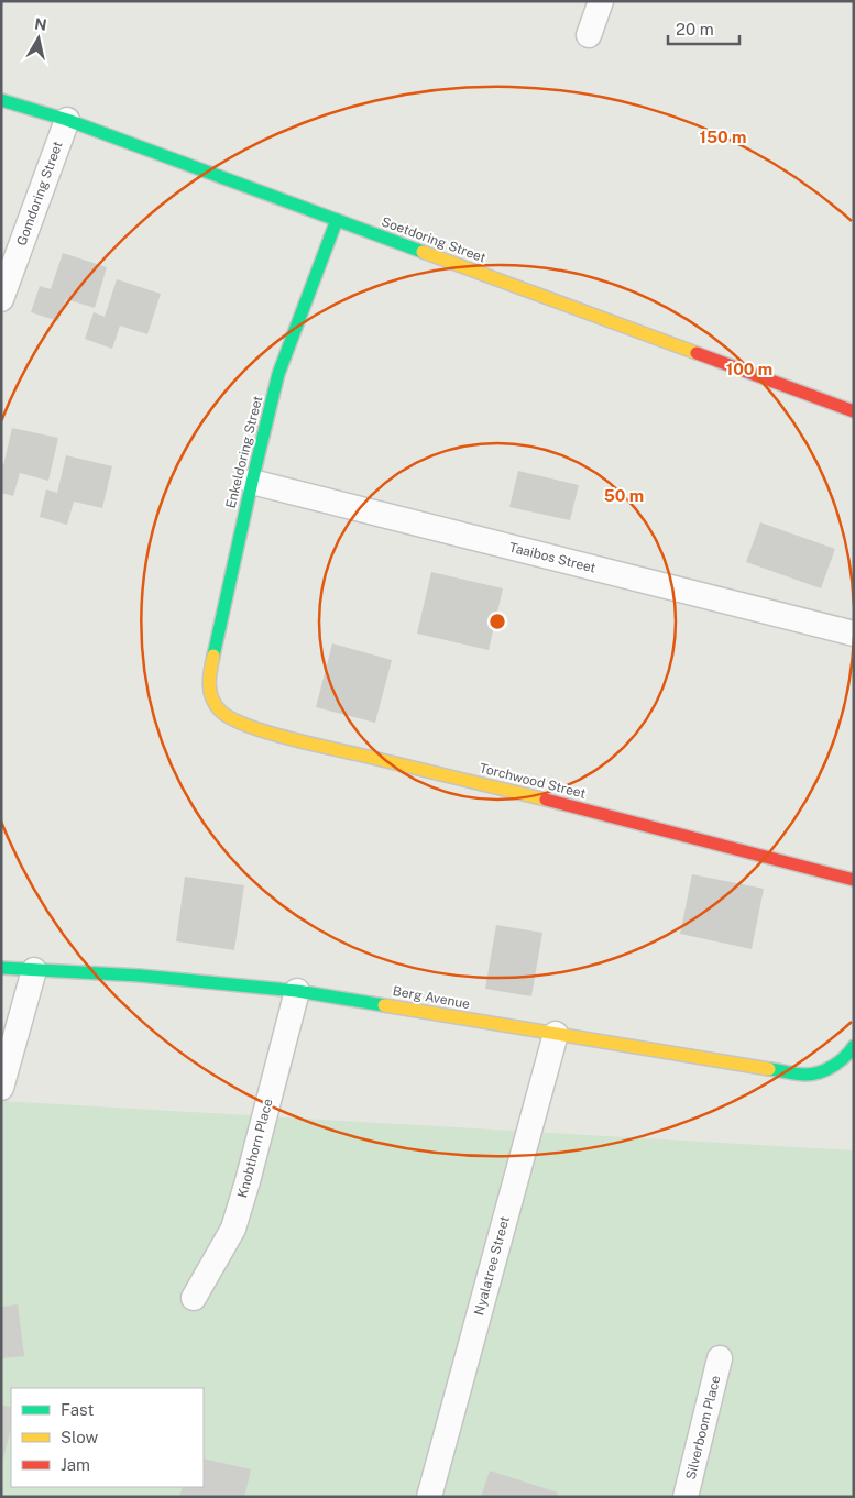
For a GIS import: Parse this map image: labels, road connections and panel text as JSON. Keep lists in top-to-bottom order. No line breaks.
{"streets":{"street":["Gomdoring Street","Soetdoring Street","Enkeldoring Street","Taaibos Street","Torchwood Street","Berg Avenue","Knobthorn Place","Nyalatree Street","Silverboom Place"]},"crossings":[["Gomdoring Street","Soetdoring Street"],["Soetdoring Street","Enkeldoring Street"],["Enkeldoring Street","Taaibos Street"],["Enkeldoring Street","Torchwood Street"],["Berg Avenue","Knobthorn Place"],["Berg Avenue","Nyalatree Street"]],"legend":["Fast","Slow","Jam"],"scale_bar":"20 m","north":"top","rings":["150 m","100 m","50 m"]}
